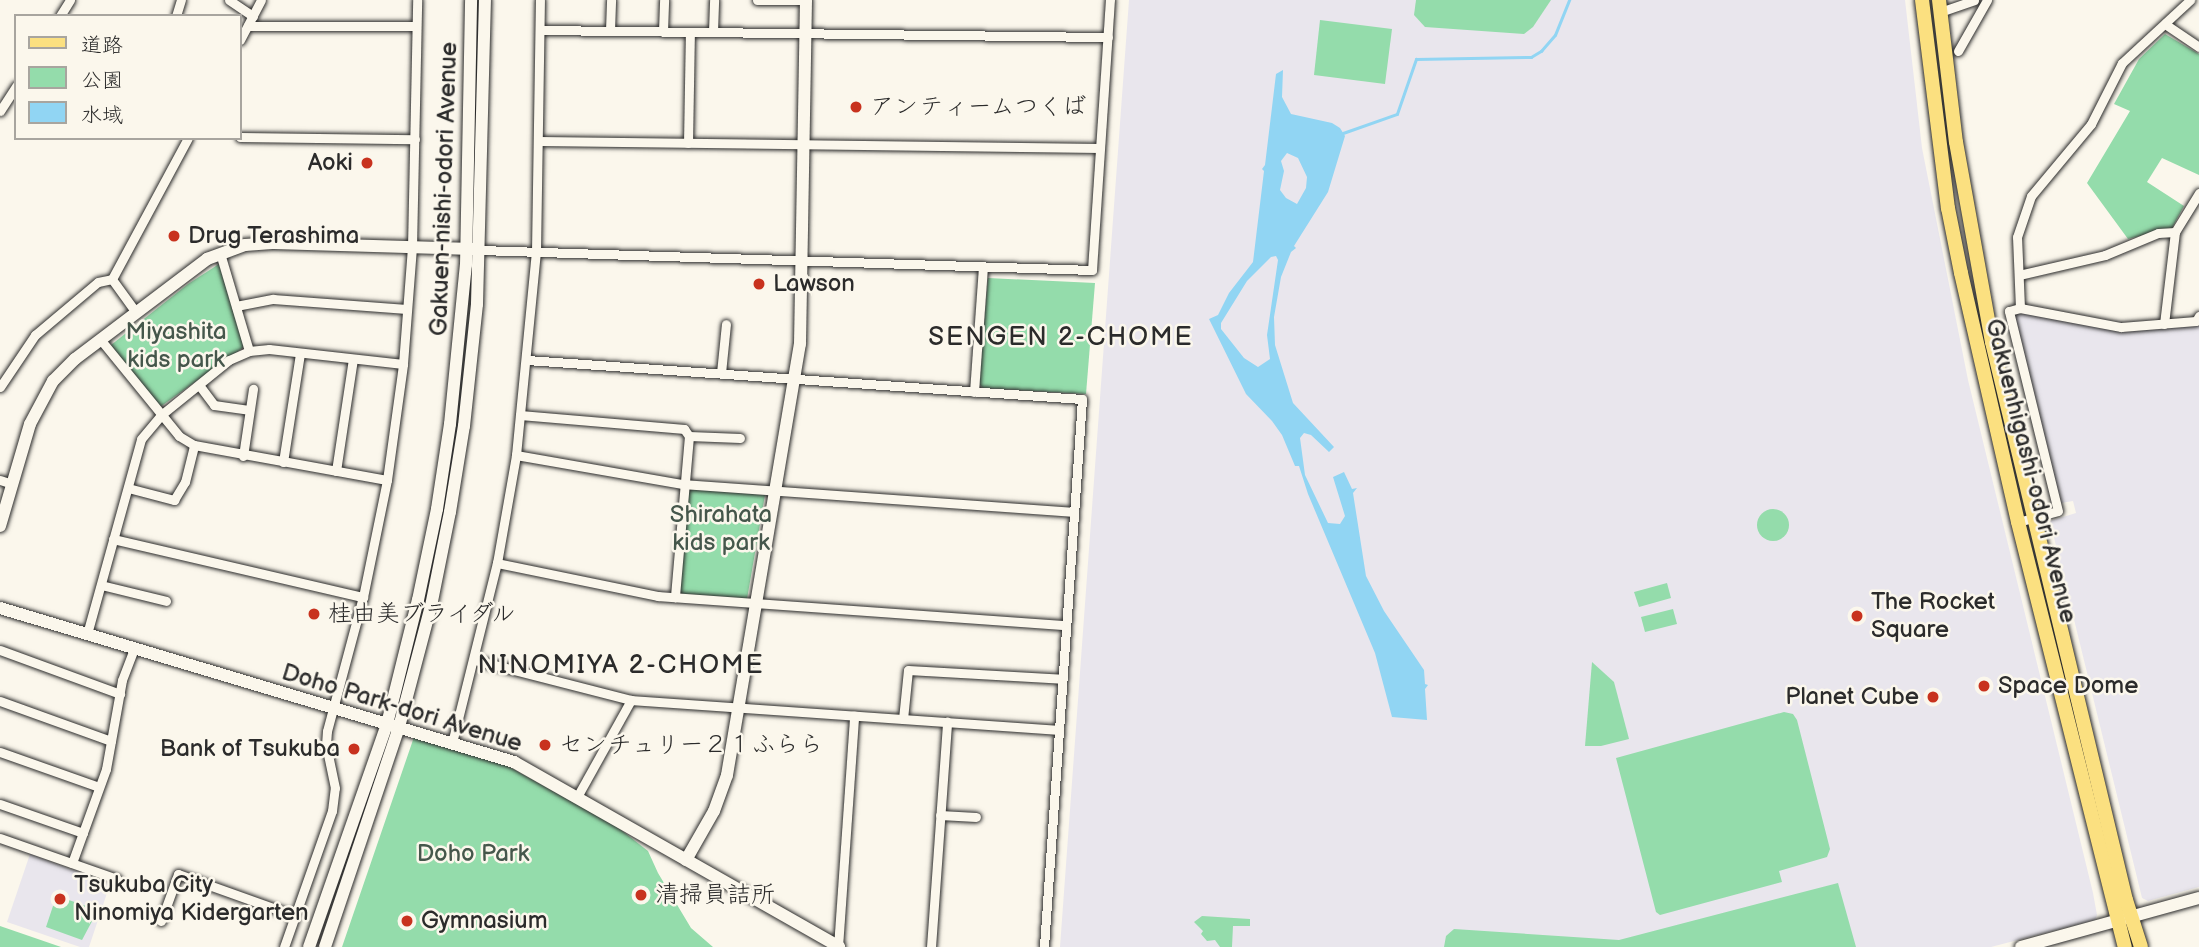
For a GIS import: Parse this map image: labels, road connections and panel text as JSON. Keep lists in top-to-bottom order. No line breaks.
{"streets":{"main road":["Gakuenhigashi-odori Avenue"],"street":["Gakuen-nishi-odori Avenue","Doho Park-dori Avenue"]},"crossings":[["Gakuen-nishi-odori Avenue","Doho Park-dori Avenue"]],"districts":["SENGEN 2-CHOME","NINOMIYA 2-CHOME"],"parks":["Miyashita kids park","Shirahata kids park","Doho Park"],"places":["アンティームつくば","Aoki","Drug Terashima","Lawson","桂由美ブライダル","The Rocket Square","Space Dome","Planet Cube","センチュリー２１ふらら","Bank of Tsukuba","清掃員詰所","Tsukuba City Ninomiya Kidergarten","Gymnasium"],"legend":["道路","公園","水域"]}
